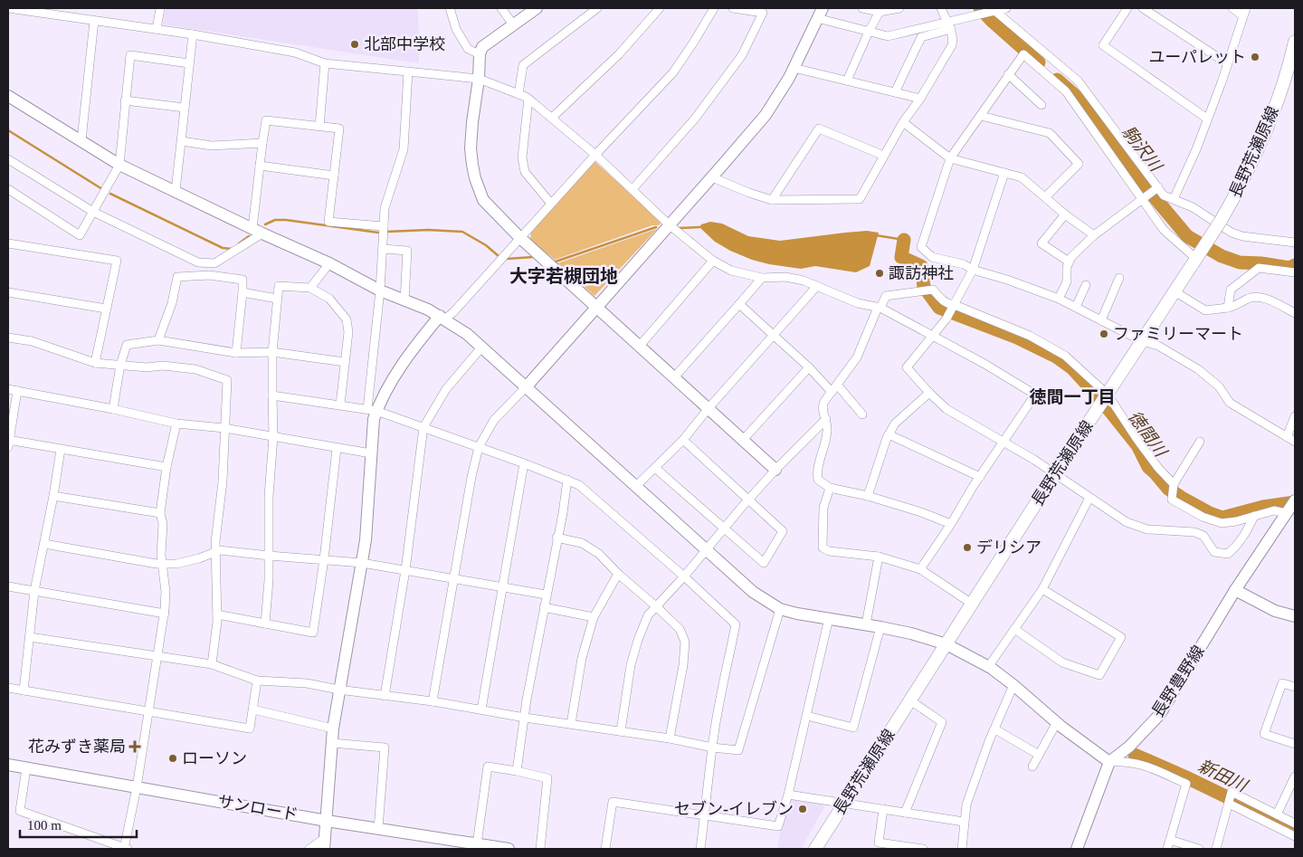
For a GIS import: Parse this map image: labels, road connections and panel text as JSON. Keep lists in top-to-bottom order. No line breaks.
{"streets":{"main road":["長野荒瀬原線"],"street":["長野豊野線","サンロード"]},"districts":["大字若槻団地","徳間一丁目"],"water":["駒沢川","徳間川","新田川"],"places":{"other":["北部中学校","ユーパレット","諏訪神社","ファミリーマート","デリシア","ローソン","セブン-イレブン"],"health":["花みずき薬局"]},"scale_bar":"100 m"}
